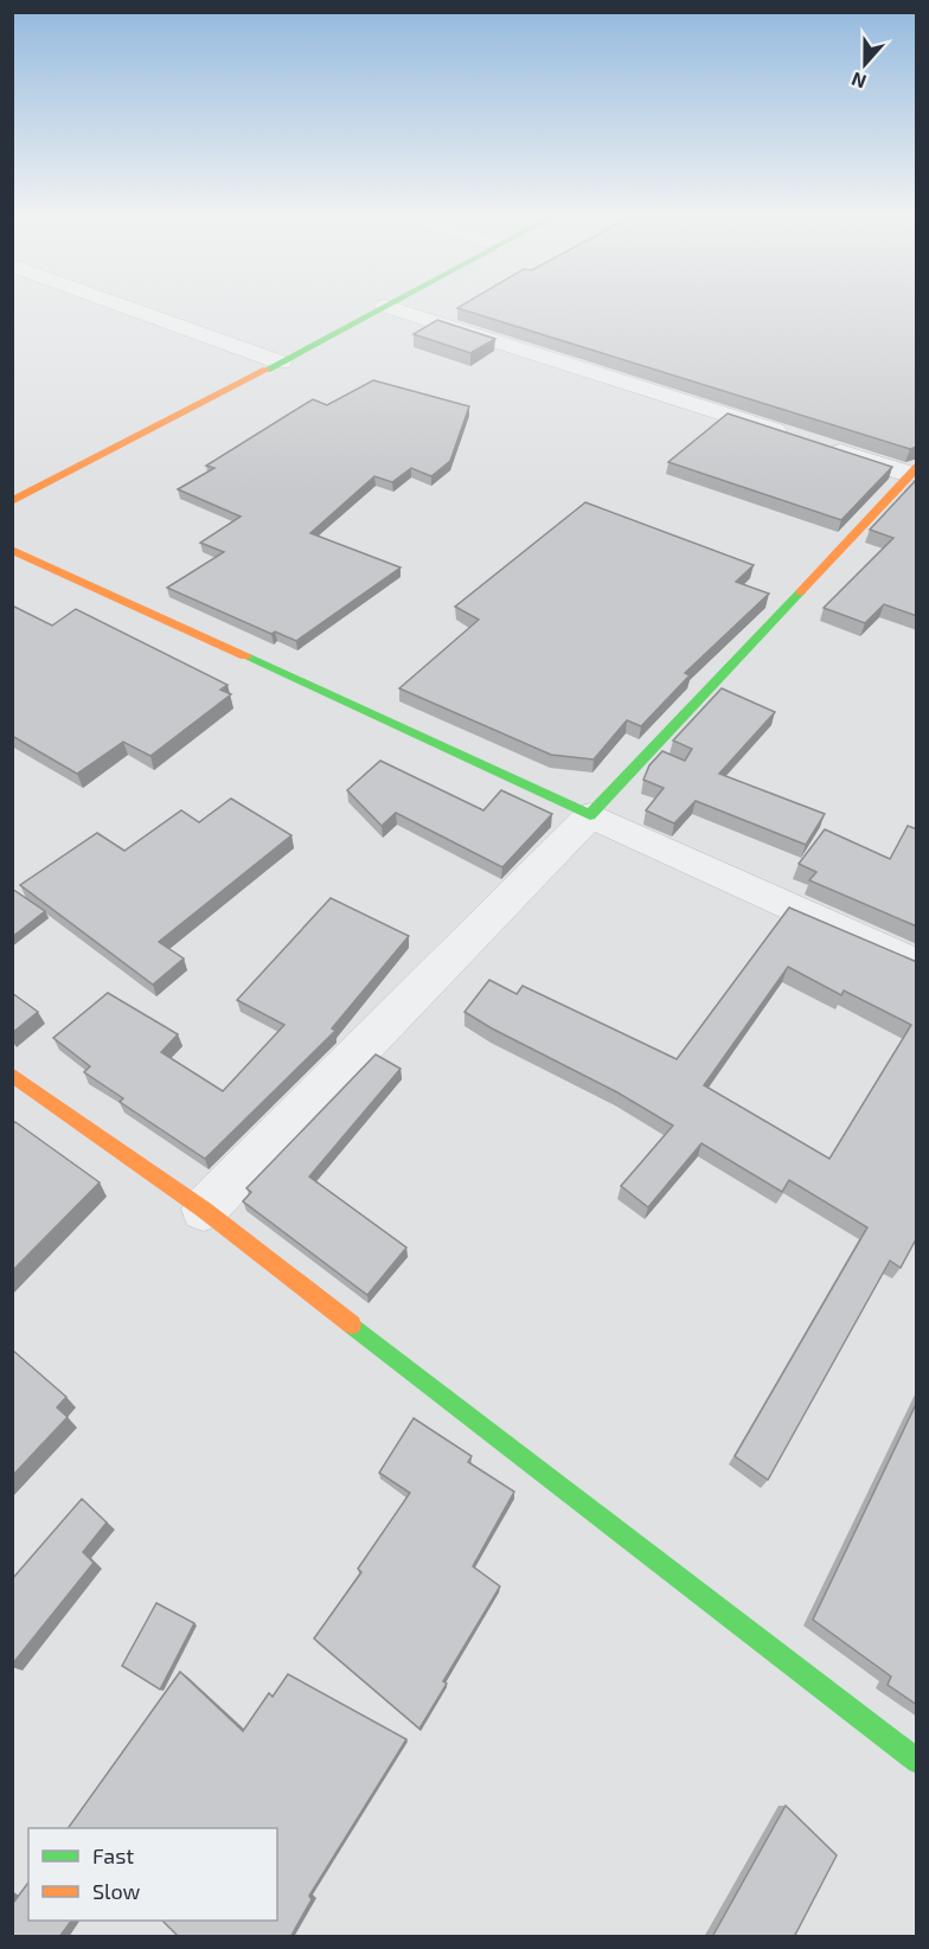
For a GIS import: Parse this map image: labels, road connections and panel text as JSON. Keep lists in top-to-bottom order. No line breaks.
{"legend":["Fast","Slow"],"north":"bottom"}
